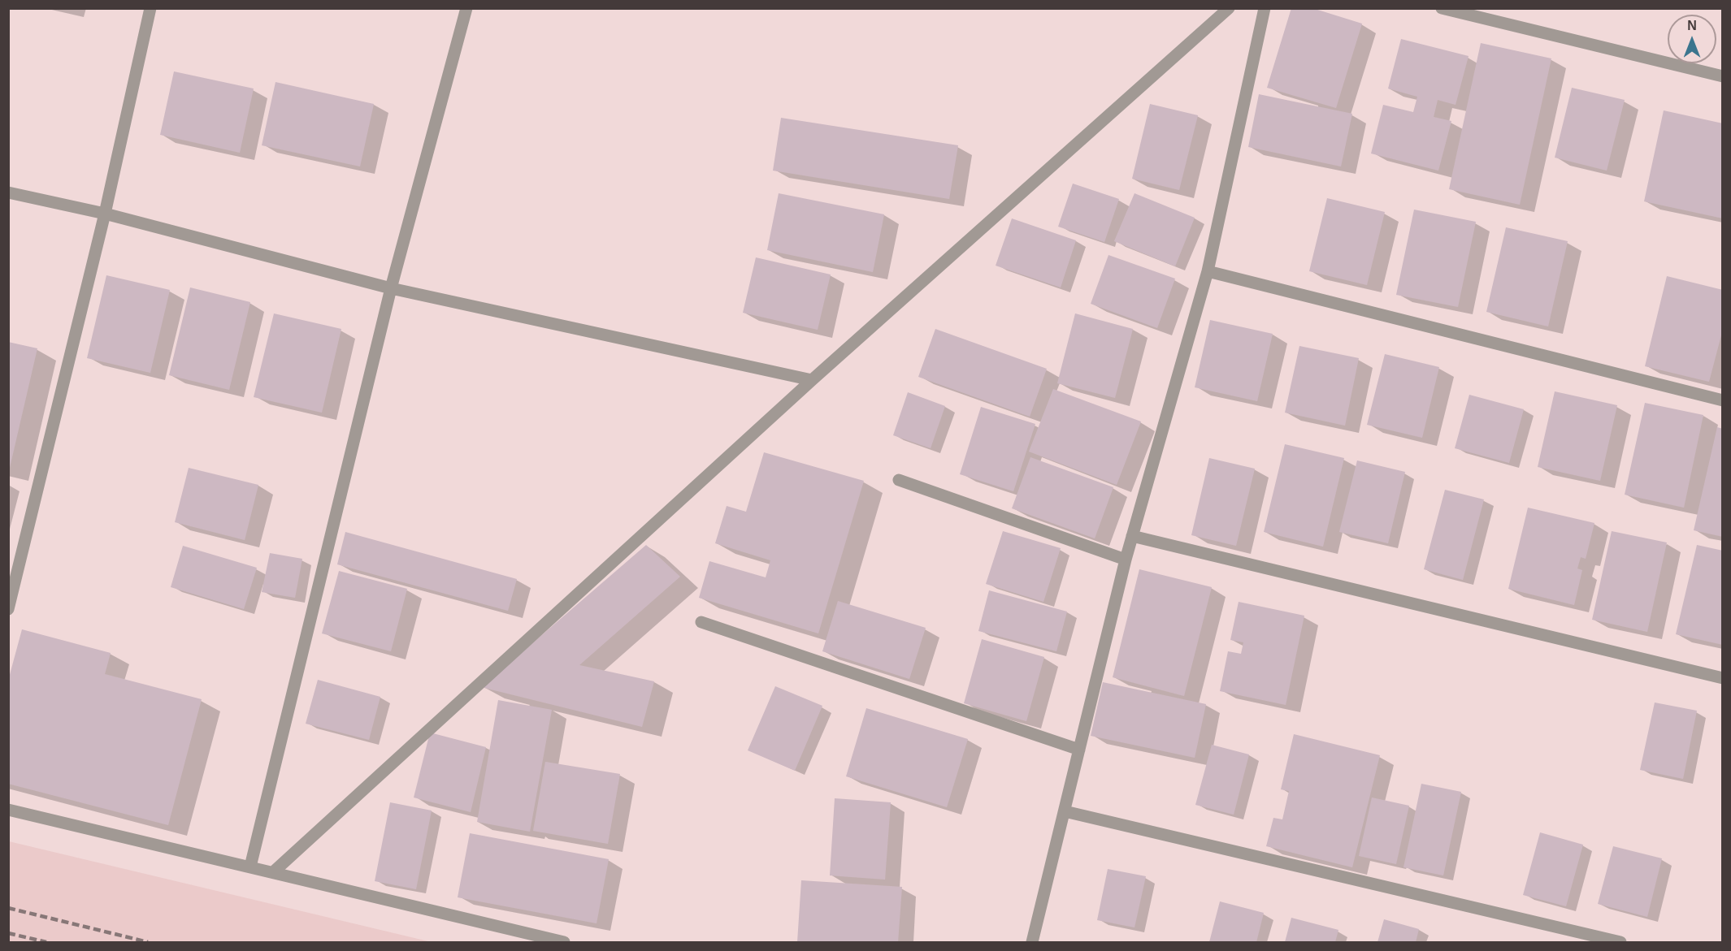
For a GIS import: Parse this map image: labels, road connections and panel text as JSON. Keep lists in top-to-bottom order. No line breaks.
{"north":"top"}
